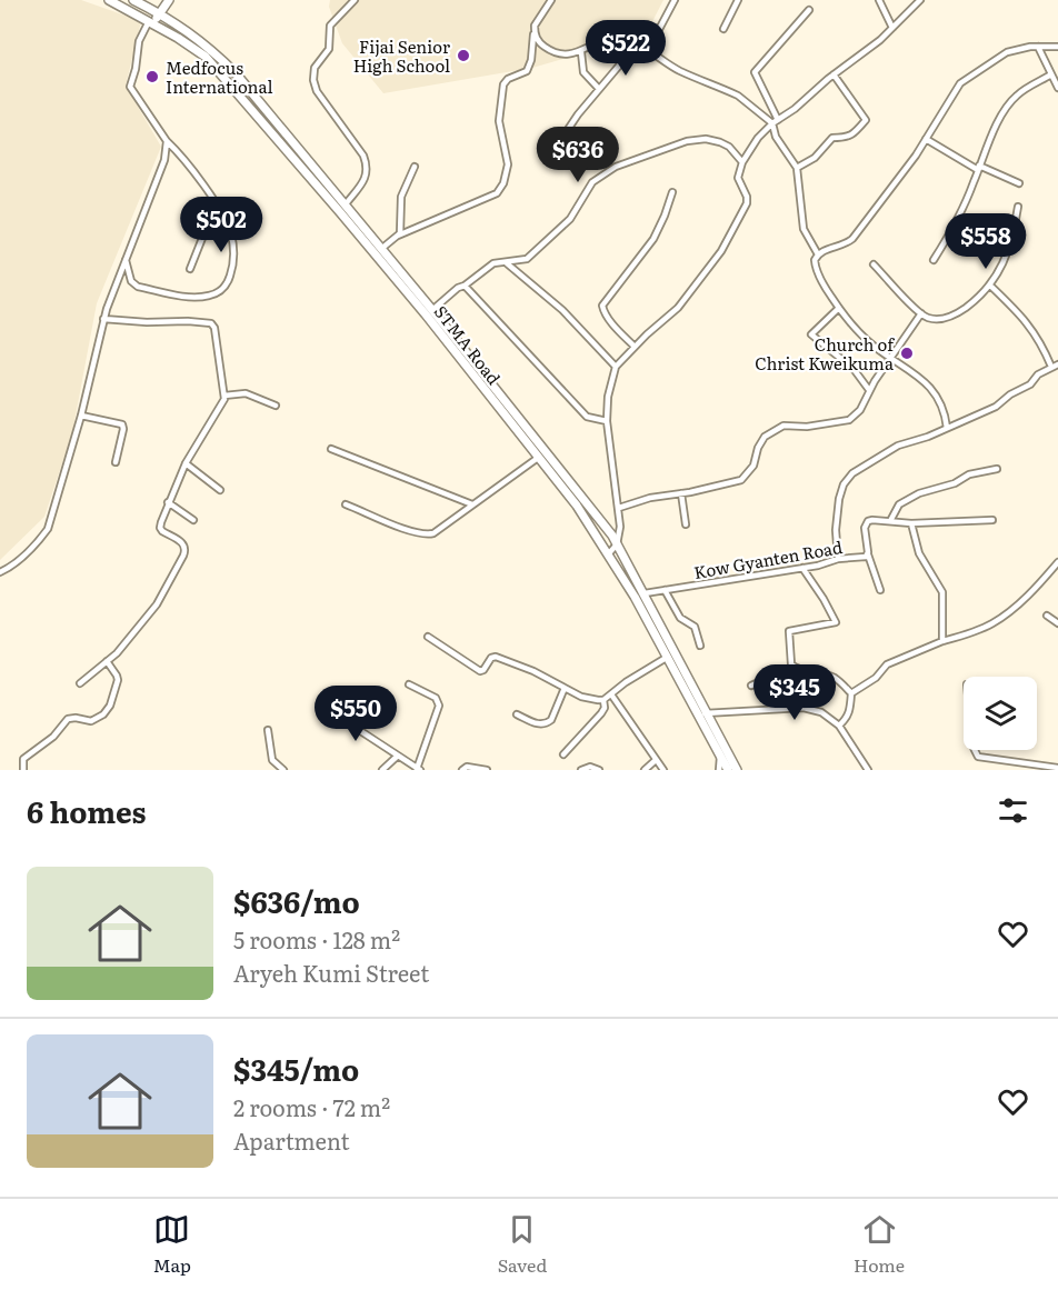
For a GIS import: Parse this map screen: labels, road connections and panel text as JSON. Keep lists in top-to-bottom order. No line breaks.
{"streets":{"main road":["STMA Road"],"street":["Kow Gyanten Road"]},"crossings":[["STMA Road","Kow Gyanten Road"]],"places":["Fijai Senior High School","Medfocus International","Church of Christ Kweikuma"],"page":{"price":["$522","$636","$502","$558","$345","$550"],"heading":"6 homes","list":[{"name":"$636/mo","note":"5 rooms · 128 m² · Aryeh Kumi Street"},{"name":"$345/mo","note":"2 rooms · 72 m² · Apartment"}],"tabs":["Map","Saved","Home"]}}
